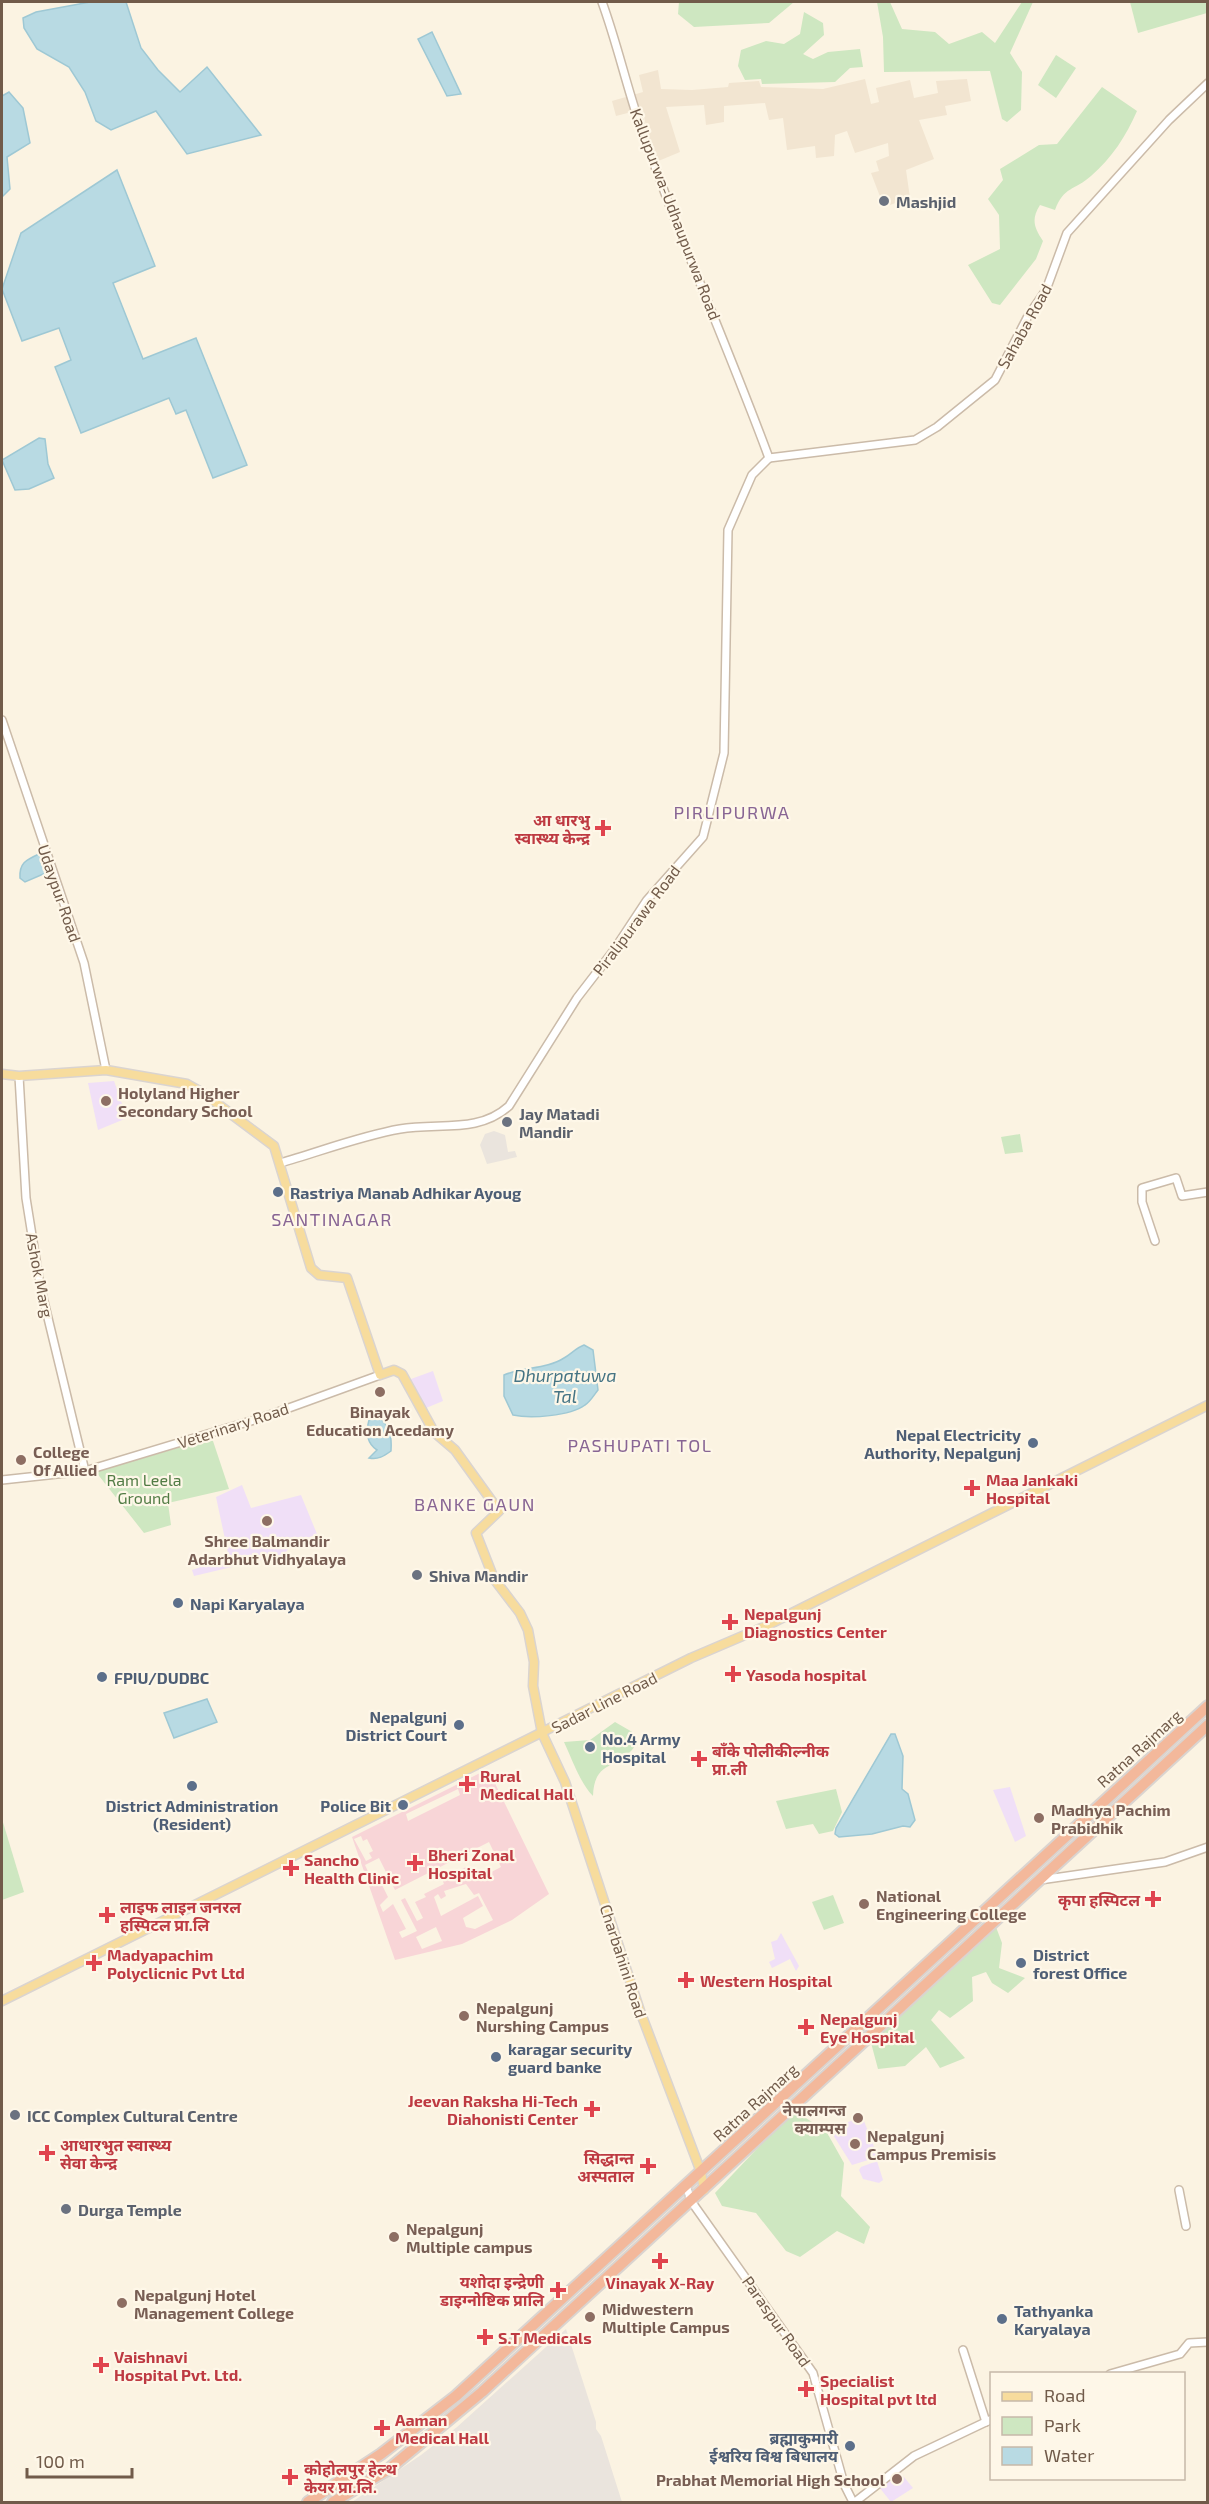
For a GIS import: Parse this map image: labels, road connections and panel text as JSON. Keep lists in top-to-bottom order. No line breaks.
{"streets":{"highway":["Ratna Rajmarg"],"main road":["Sadar Line Road","Charbahini Road"],"street":["Kallupurwa-Udhaupurwa Road","Sahaba Road","Udaypur Road","Piralipurawa Road","Ashok Marg","Veterinary Road","Paraspur Road"]},"crossings":[["Kallupurwa-Udhaupurwa Road","Sahaba Road"],["Kallupurwa-Udhaupurwa Road","Piralipurawa Road"],["Sahaba Road","Piralipurawa Road"],["Ashok Marg","Veterinary Road"],["Veterinary Road","Charbahini Road"],["Sadar Line Road","Charbahini Road"],["Ratna Rajmarg","Charbahini Road"],["Ratna Rajmarg","Paraspur Road"]],"districts":["PIRLIPURWA","SANTINAGAR","PASHUPATI TOL","BANKE GAUN"],"water":["Dhurpatuwa Tal"],"parks":["Ram Leela Ground"],"places":{"other":["Mashjid","Holyland Higher Secondary School","Jay Matadi Mandir","Rastriya Manab Adhikar Ayoug","Binayak Education Acedamy","Nepal Electricity Authority, Nepalgunj","College Of Allied","Shree Balmandir Adarbhut Vidhyalaya","Shiva Mandir","Napi Karyalaya","FPIU/DUDBC","Nepalgunj District Court","No.4 Army Hospital","District Administration (Resident)","Police Bit","Madhya Pachim Prabidhik","National Engineering College","District forest Office","Nepalgunj Nurshing Campus","karagar security guard banke","ICC Complex Cultural Centre","नेपालगन्ज क्याम्पस","Nepalgunj Campus Premisis","Durga Temple","Nepalgunj Multiple campus","Nepalgunj Hotel Management College","Midwestern Multiple Campus","Tathyanka Karyalaya","ब्रह्माकुमारी ईश्वरिय विश्व बिधालय","Prabhat Memorial High School"],"health":["आ धारभु स्वास्थ्य केन्द्र","Maa Jankaki Hospital","Nepalgunj Diagnostics Center","Yasoda hospital","बाँके पोलीकील्नीक प्रा.ली","Rural Medical Hall","Bheri Zonal Hospital","Sancho Health Clinic","कृपा हस्पिटल","लाइफ लाइन जनरल हस्पिटल प्रा.लि","Madyapachim Polyclicnic Pvt Ltd","Western Hospital","Nepalgunj Eye Hospital","Jeevan Raksha Hi-Tech Diahonisti Center","आधारभुत स्वास्थ्य सेवा केन्द्र","सिद्धान्त अस्पताल","Vinayak X-Ray","यशोदा इन्द्रेणी डाइग्नोष्टिक प्रालि","S.T Medicals","Vaishnavi Hospital Pvt. Ltd.","Specialist Hospital pvt ltd","Aaman Medical Hall","काेहाेलपुर हेल्थ केयर प्रा.लि."]},"legend":["Road","Park","Water"],"scale_bar":"100 m"}
